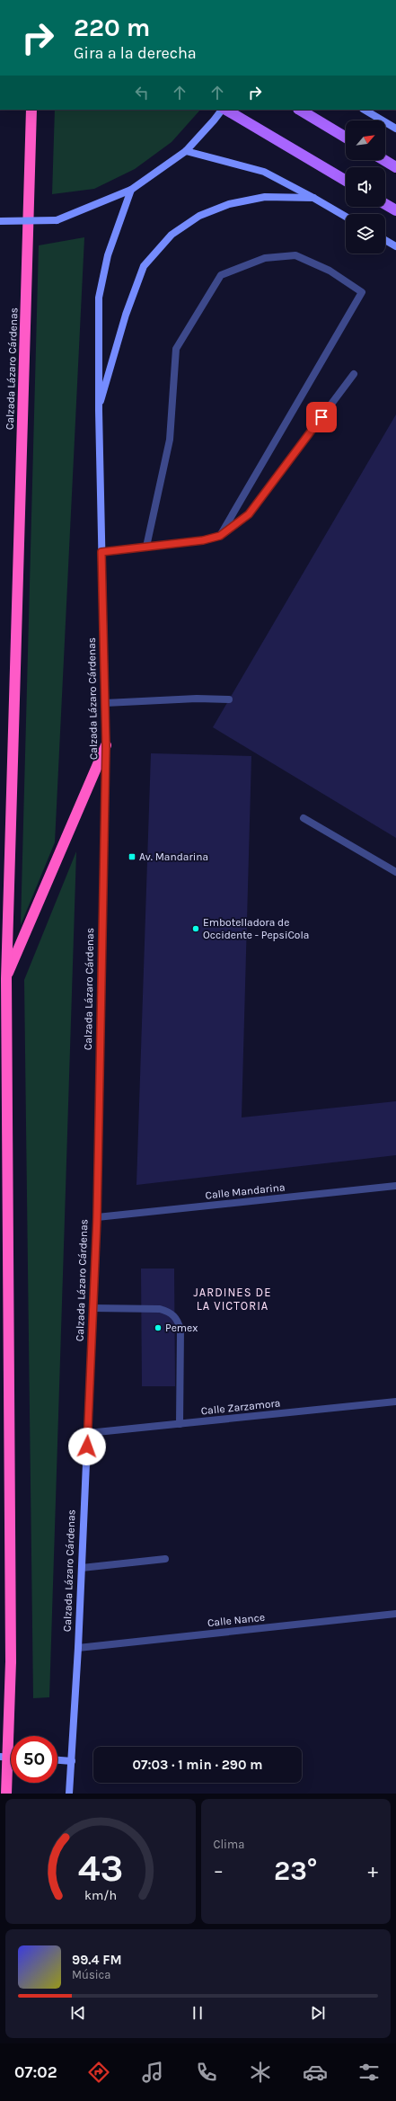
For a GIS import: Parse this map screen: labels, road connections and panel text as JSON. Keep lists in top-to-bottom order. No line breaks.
{"streets":{"highway":["Calzada Lázaro Cárdenas"],"street":["Calle Mandarina","Calle Zarzamora","Calle Nance"]},"crossings":[["Calzada Lázaro Cárdenas","Calle Mandarina"],["Calzada Lázaro Cárdenas","Calle Zarzamora"],["Calzada Lázaro Cárdenas","Calle Nance"]],"districts":["JARDINES DE LA VICTORIA"],"places":{"transit":["Av. Mandarina"],"other":["Embotelladora de Occidente - PepsiCola","Pemex"]},"north":"top right","page":{"turn":["220 m","Gira a la derecha"],"limit":"50","trip":"07:03 · 1 min · 290 m","tile":"Clima","heat":["−","23°","+"],"song":["99.4 FM","Música"],"tabs":"07:02","gauge":["43","km/h"]}}
